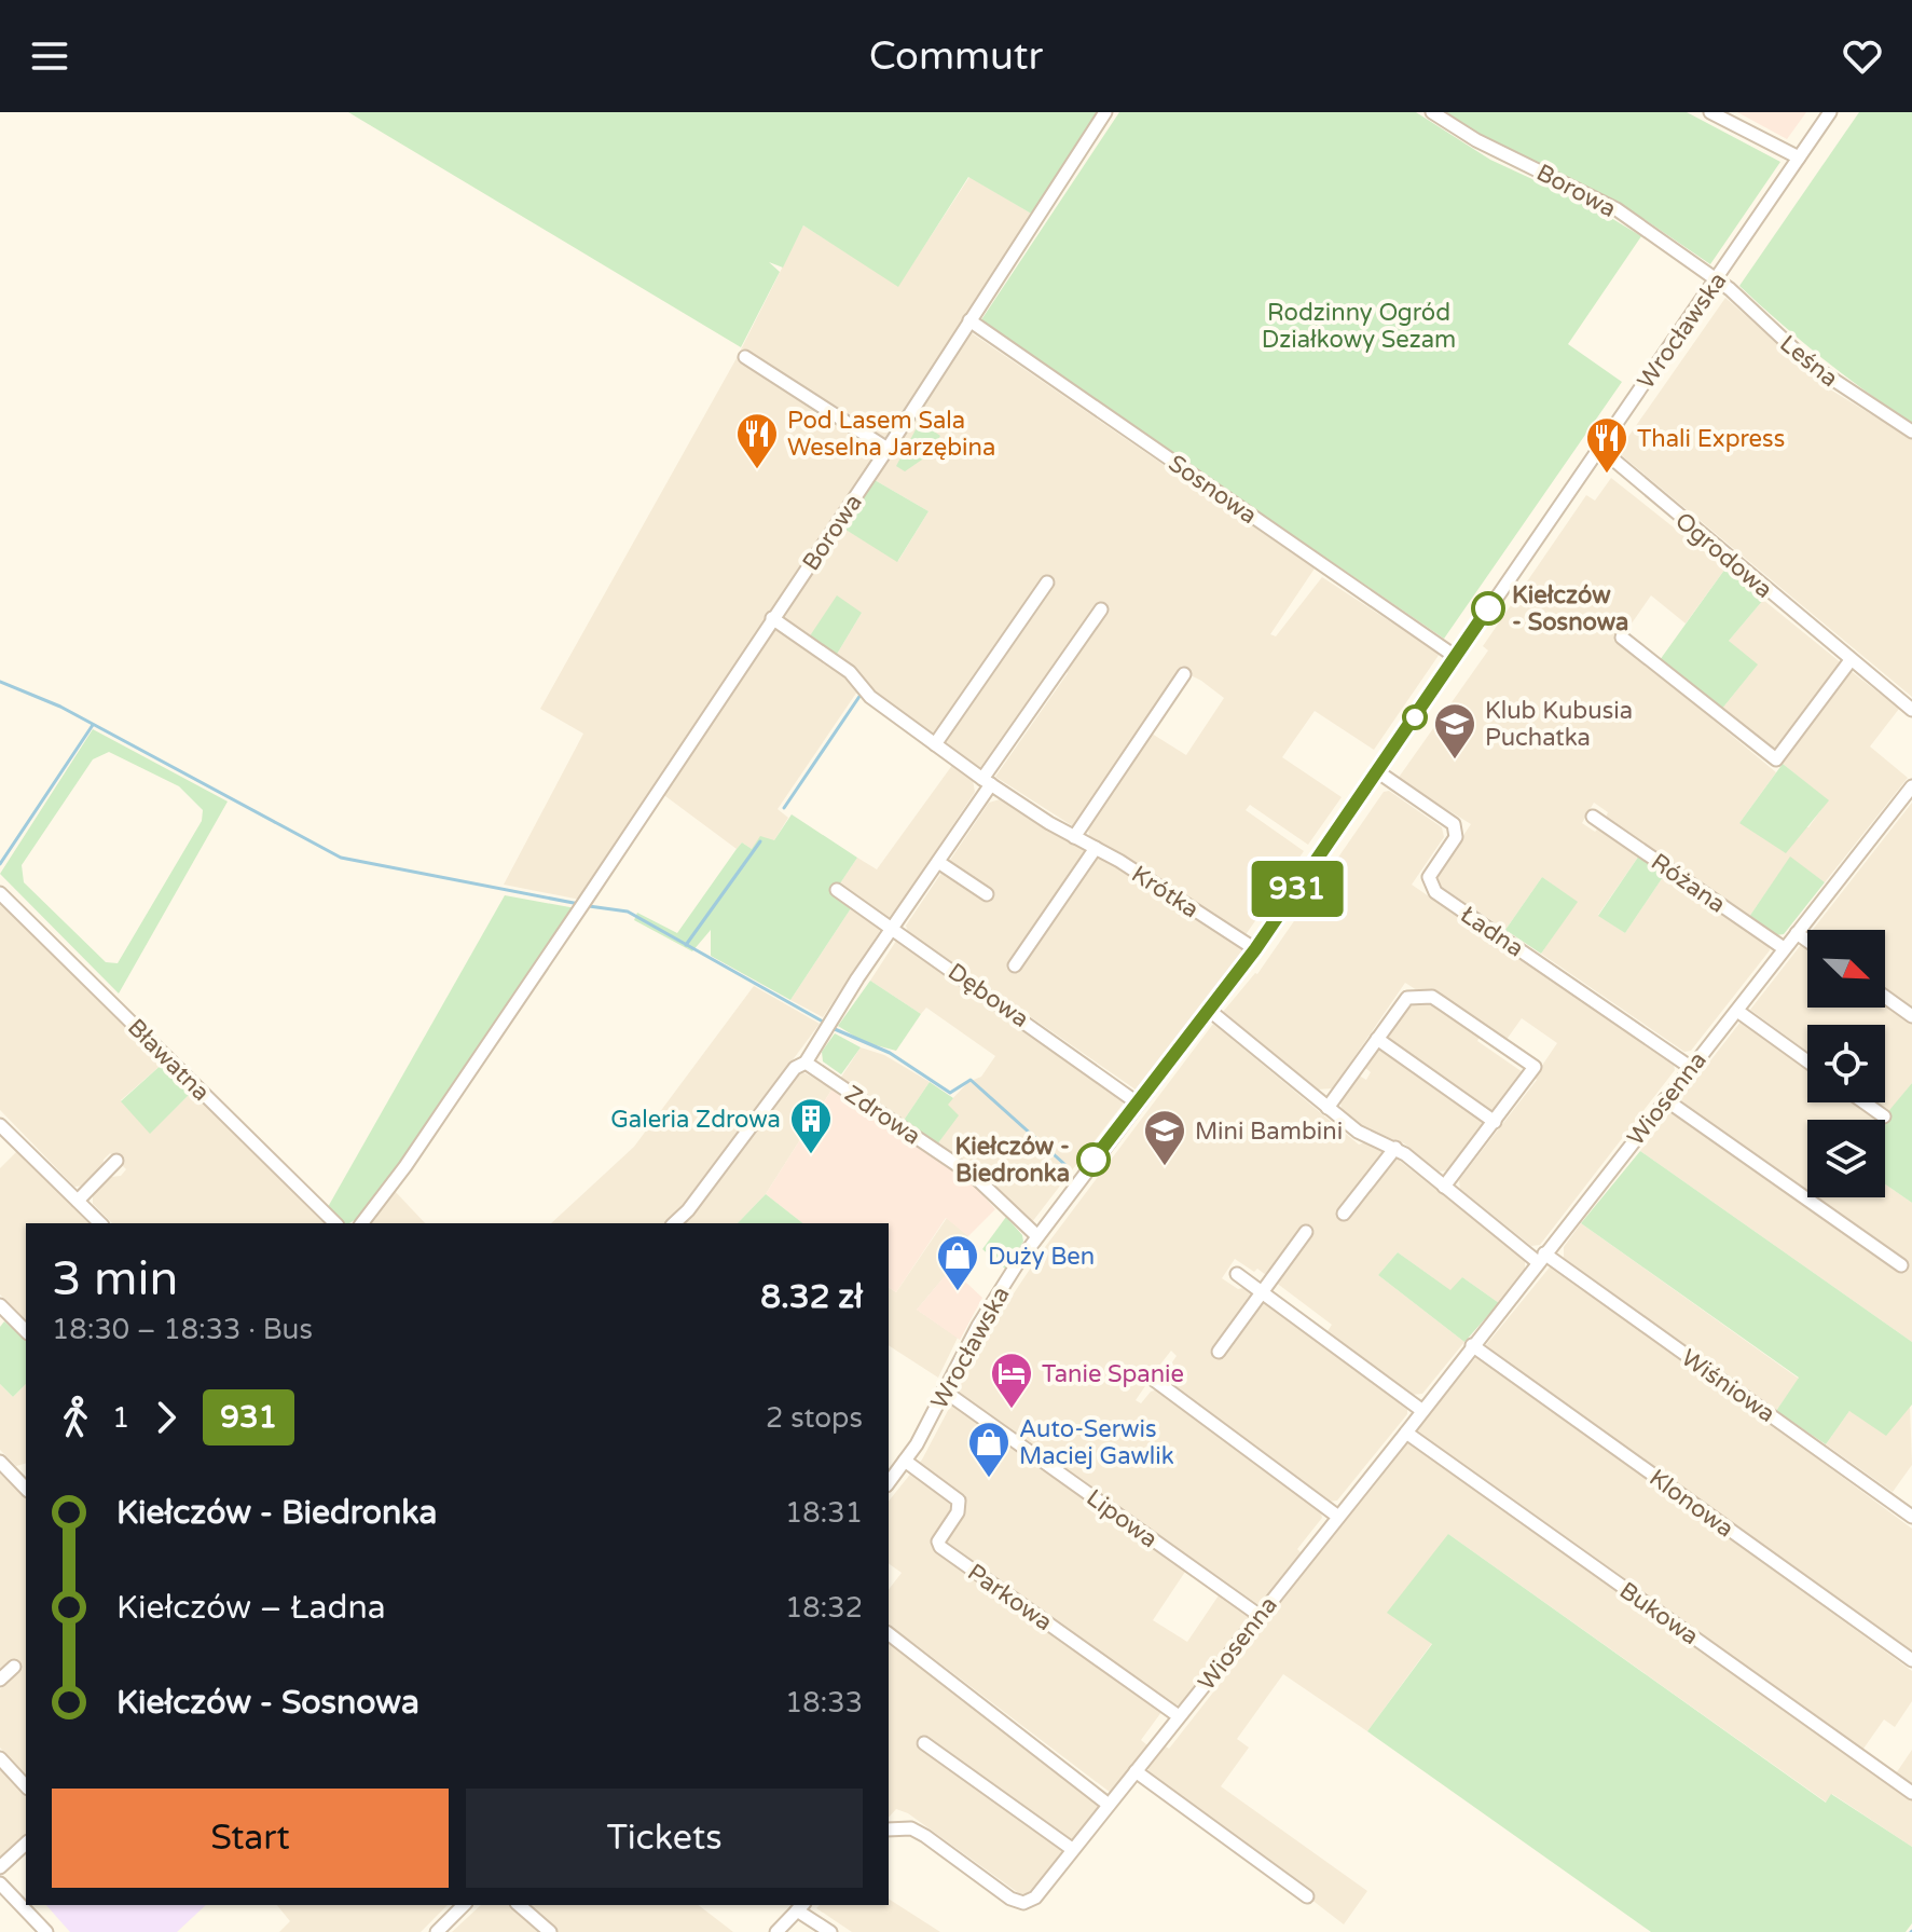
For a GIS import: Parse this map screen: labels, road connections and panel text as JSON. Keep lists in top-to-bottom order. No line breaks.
{"streets":{"street":["Borowa","Wrocławska","Leśna","Sosnowa","Ogrodowa","Różana","Krótka","Ładna","Dębowa","Bławatna","Wiosenna","Zdrowa","Wiśniowa","Klonowa","Lipowa","Parkowa","Bukowa"]},"crossings":[["Borowa","Wrocławska"],["Borowa","Leśna"],["Borowa","Sosnowa"],["Borowa","Krótka"],["Wrocławska","Leśna"],["Wrocławska","Sosnowa"],["Wrocławska","Ogrodowa"],["Wrocławska","Krótka"],["Wrocławska","Ładna"],["Wrocławska","Dębowa"],["Wrocławska","Zdrowa"],["Wrocławska","Wiśniowa"],["Wrocławska","Lipowa"],["Wrocławska","Parkowa"],["Różana","Wiosenna"],["Ładna","Wiosenna"],["Wiosenna","Wiśniowa"],["Wiosenna","Klonowa"],["Wiosenna","Lipowa"],["Wiosenna","Parkowa"],["Wiosenna","Bukowa"]],"parks":["Rodzinny Ogród Działkowy Sezam"],"places":{"restaurant":["Pod Lasem Sala Weselna Jarzębina","Thali Express"],"other":["Kiełczów - Sosnowa","Kiełczów - Biedronka"],"school or university":["Klub Kubusia Puchatka","Mini Bambini"],"building":["Galeria Zdrowa"],"shop":["Duży Ben","Auto-Serwis Maciej Gawlik"],"hotel":["Tanie Spanie"]},"lines":["bus line 931"],"north":"bottom right","page":{"header":"Commutr","on_map":"931","heading":["3 min","18:30 – 18:33 · Bus","8.32 zł"],"legs":["1","931","2 stops"],"list":[{"name":"Kiełczów - Biedronka","value":"18:31"},{"name":"Kiełczów – Ładna","value":"18:32"},{"name":"Kiełczów - Sosnowa","value":"18:33"}],"buttons":["Start","Tickets"]}}
